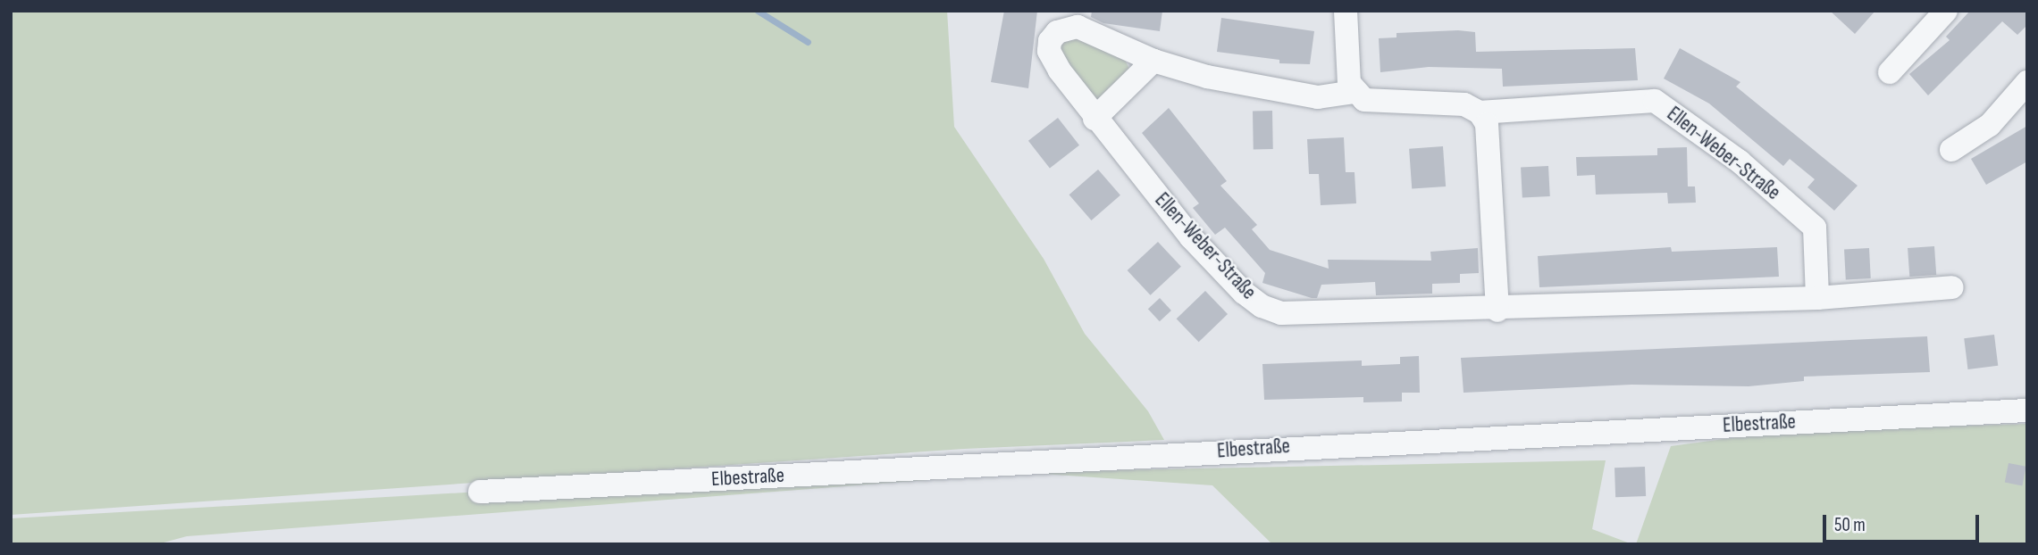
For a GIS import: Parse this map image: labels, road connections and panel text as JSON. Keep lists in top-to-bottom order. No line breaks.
{"streets":{"street":["Ellen-Weber-Straße","Elbestraße"]},"scale_bar":"50 m"}
